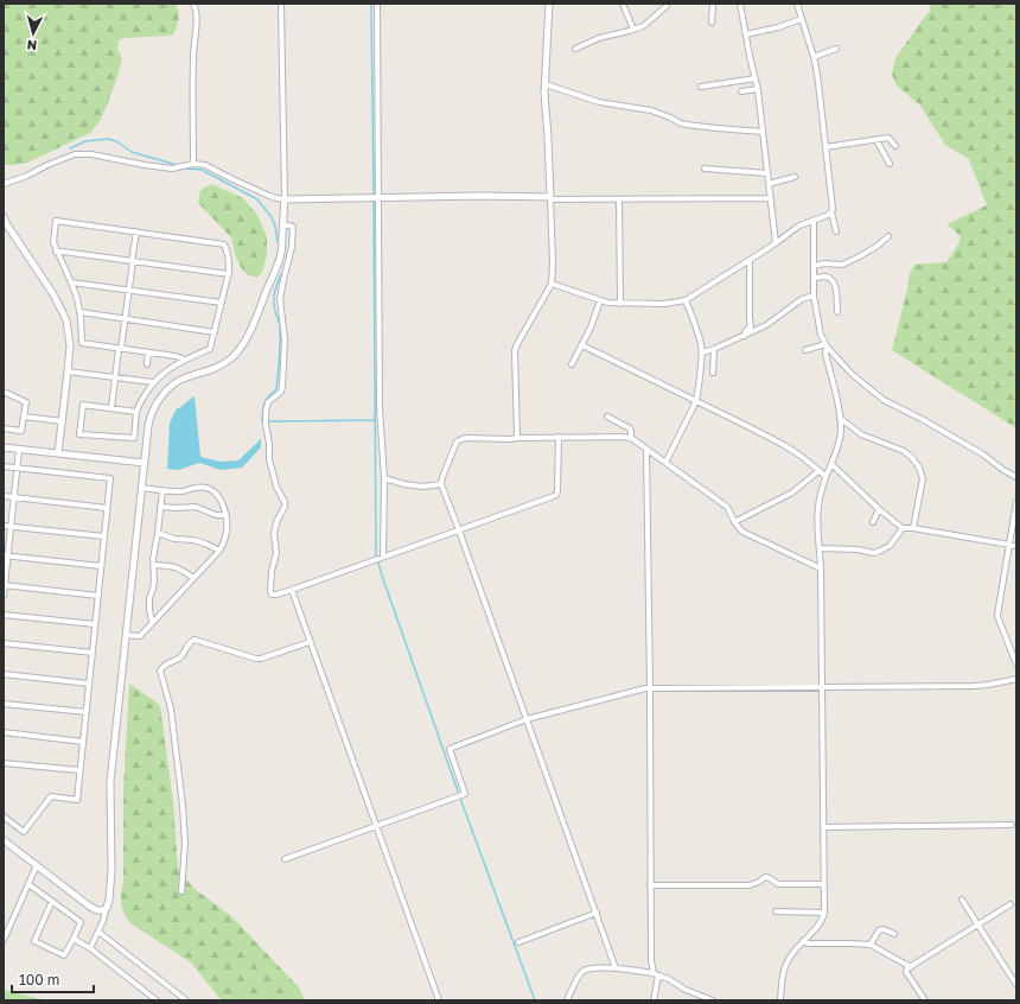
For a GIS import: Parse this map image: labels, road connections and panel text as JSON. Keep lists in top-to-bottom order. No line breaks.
{"scale_bar":"100 m","north":"bottom"}
